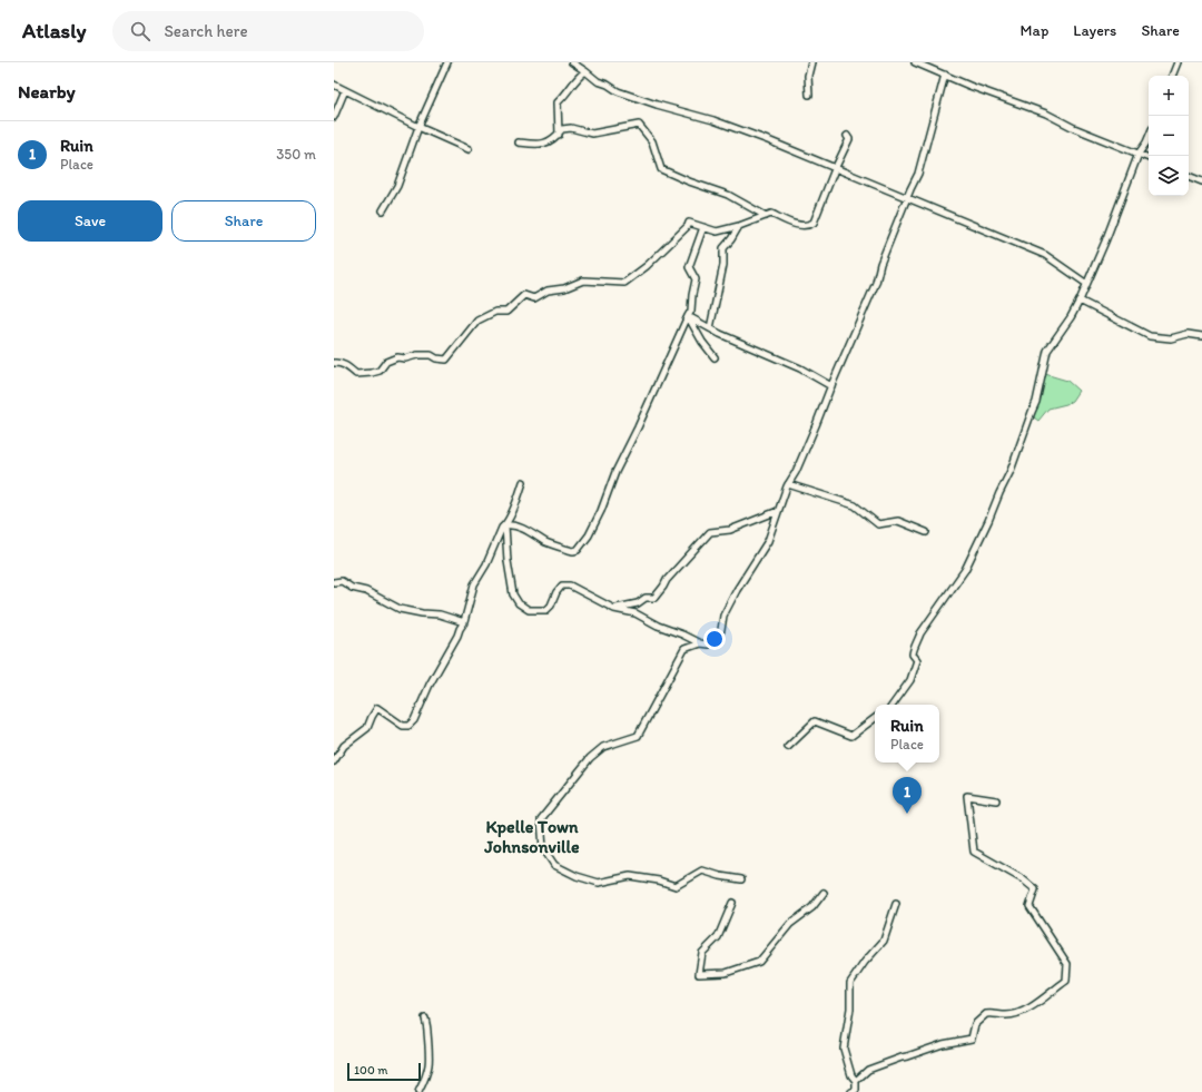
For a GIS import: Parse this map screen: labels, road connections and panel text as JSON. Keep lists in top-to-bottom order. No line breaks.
{"districts":["Kpelle Town Johnsonville"],"scale_bar":"100 m","page":{"header":"Atlasly","search":"Search here","nav":["Map","Layers","Share"],"heading":"Nearby","map_buttons":["+","−"],"list":[{"mark":"1","name":"Ruin","note":"Place","value":"350 m"}],"buttons":["Save","Share"],"popup":["Ruin","Place"],"pins":"1","scale":"100 m"}}
